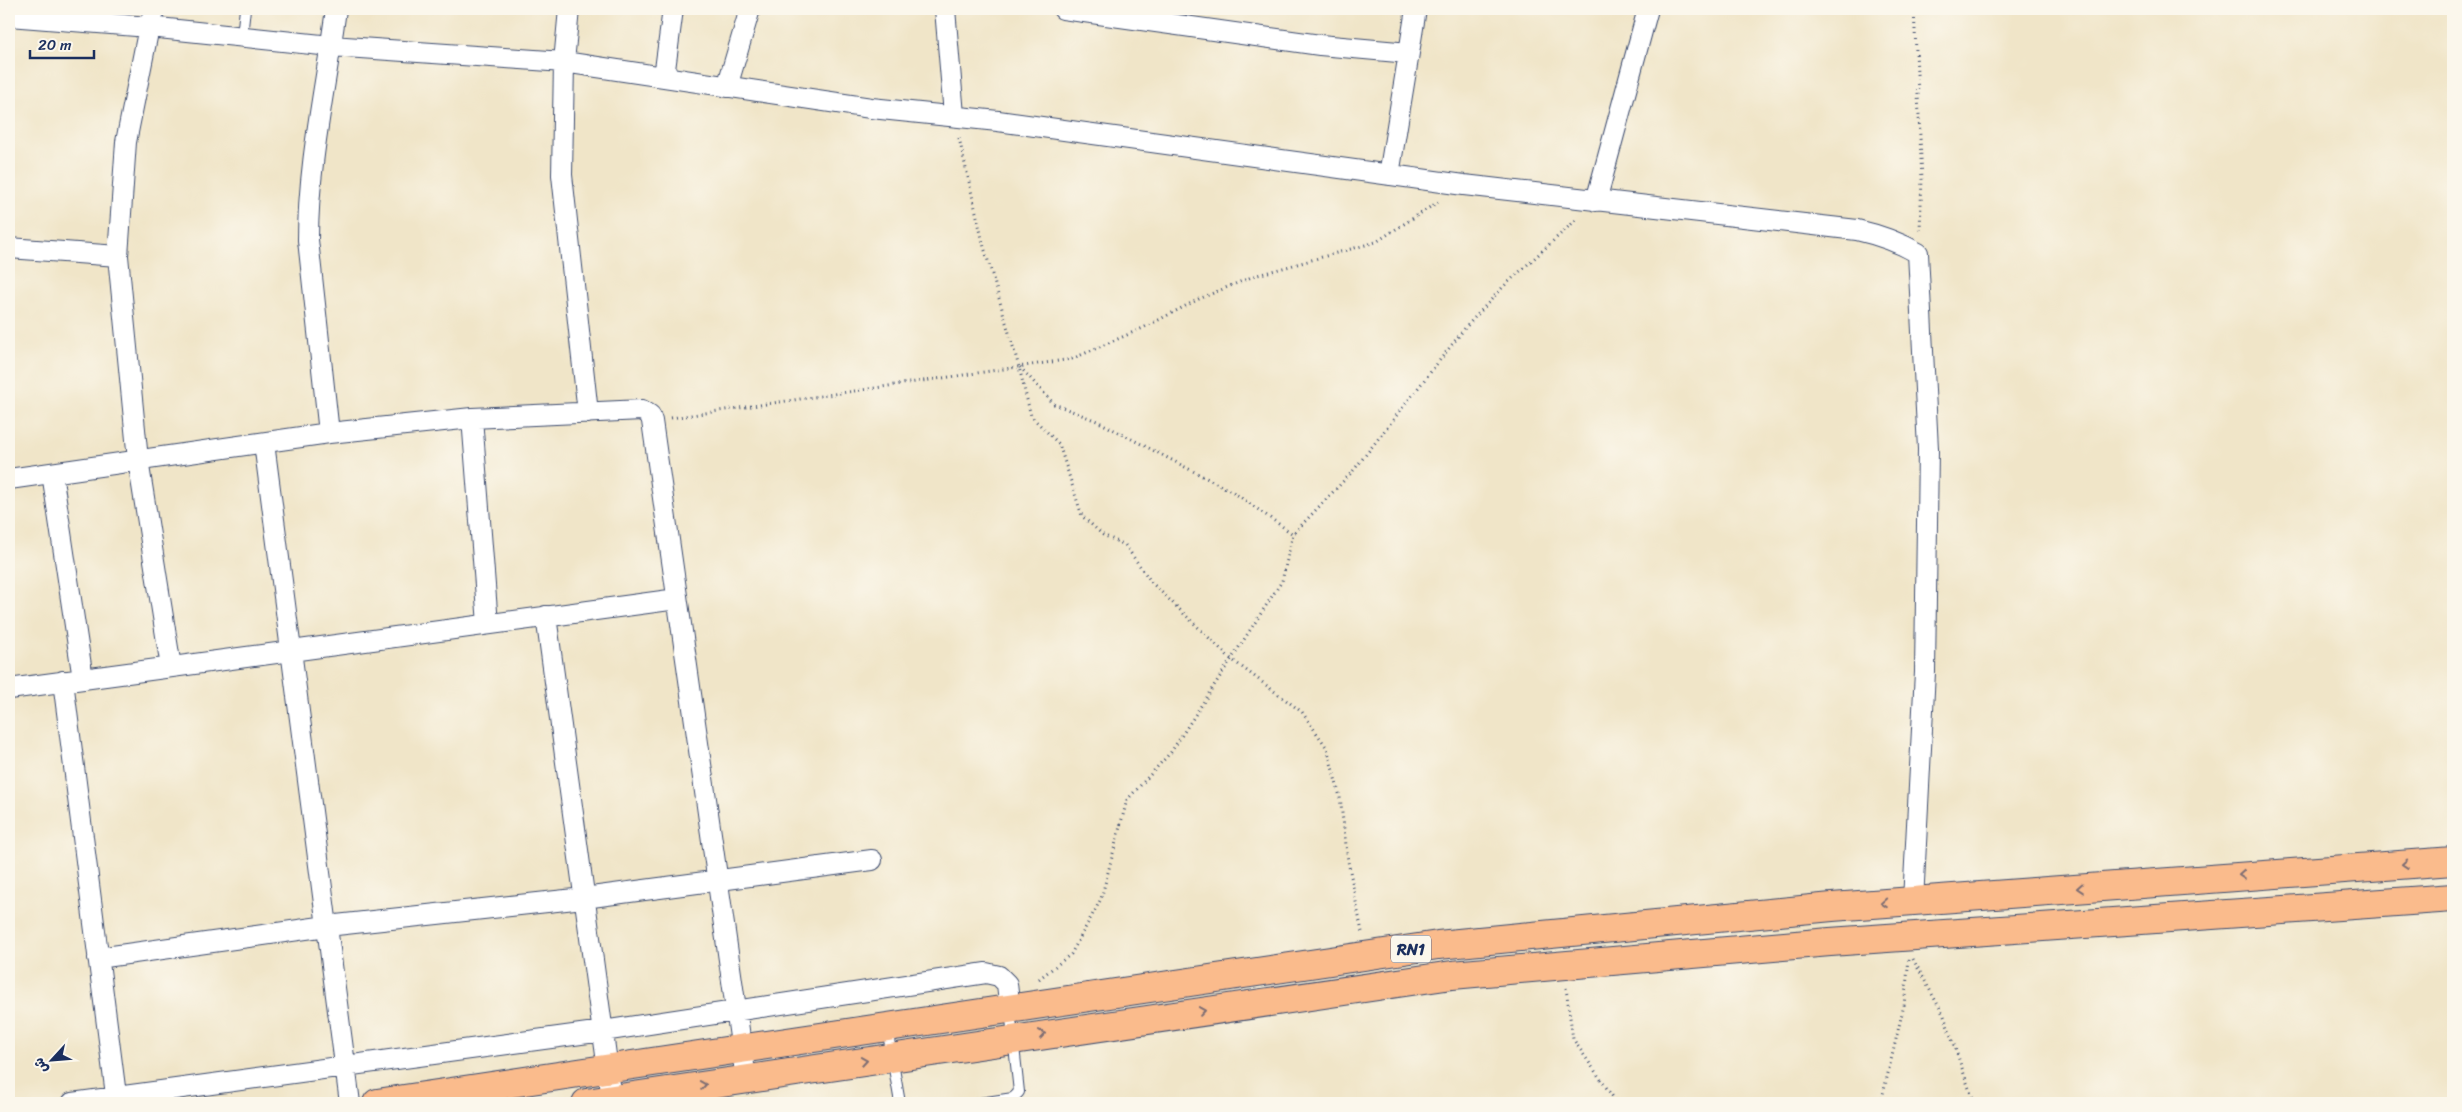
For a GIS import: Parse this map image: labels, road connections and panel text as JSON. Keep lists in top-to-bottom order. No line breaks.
{"streets":{"highway":["RN1"]},"scale_bar":"20 m","north":"bottom left"}
